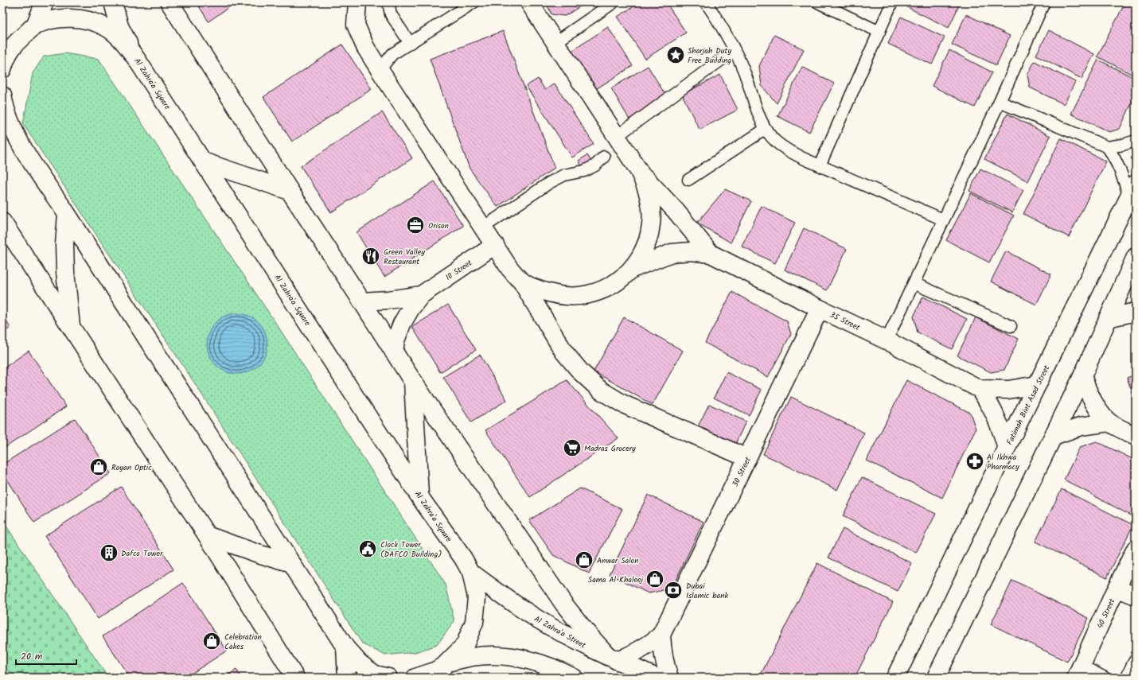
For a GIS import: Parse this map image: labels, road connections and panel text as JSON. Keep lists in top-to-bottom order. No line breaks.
{"streets":{"street":["Al Zahra'a Square","10 Street","35 Street","Fatimah Bint Asad Street","30 Street","40 Street","Al Zahra'a Street"]},"crossings":[["Al Zahra'a Square","Al Zahra'a Street"],["35 Street","Fatimah Bint Asad Street"],["35 Street","30 Street"],["30 Street","Al Zahra'a Street"]],"places":{"place":["Sharjah Duty Free Building"],"office":["Orison"],"restaurant":["Green Valley Restaurant"],"supermarket":["Madras Grocery"],"pharmacy":["Al Ikhwa Pharmacy"],"shop":["Royan Optic","Anwar Salon","Sama Al Khaleej","Celebration Cakes"],"public building":["Clock Tower (DAFCO Building)"],"building":["Dafco Tower"],"bank":["Dubai Islamic bank"]},"scale_bar":"20 m"}
